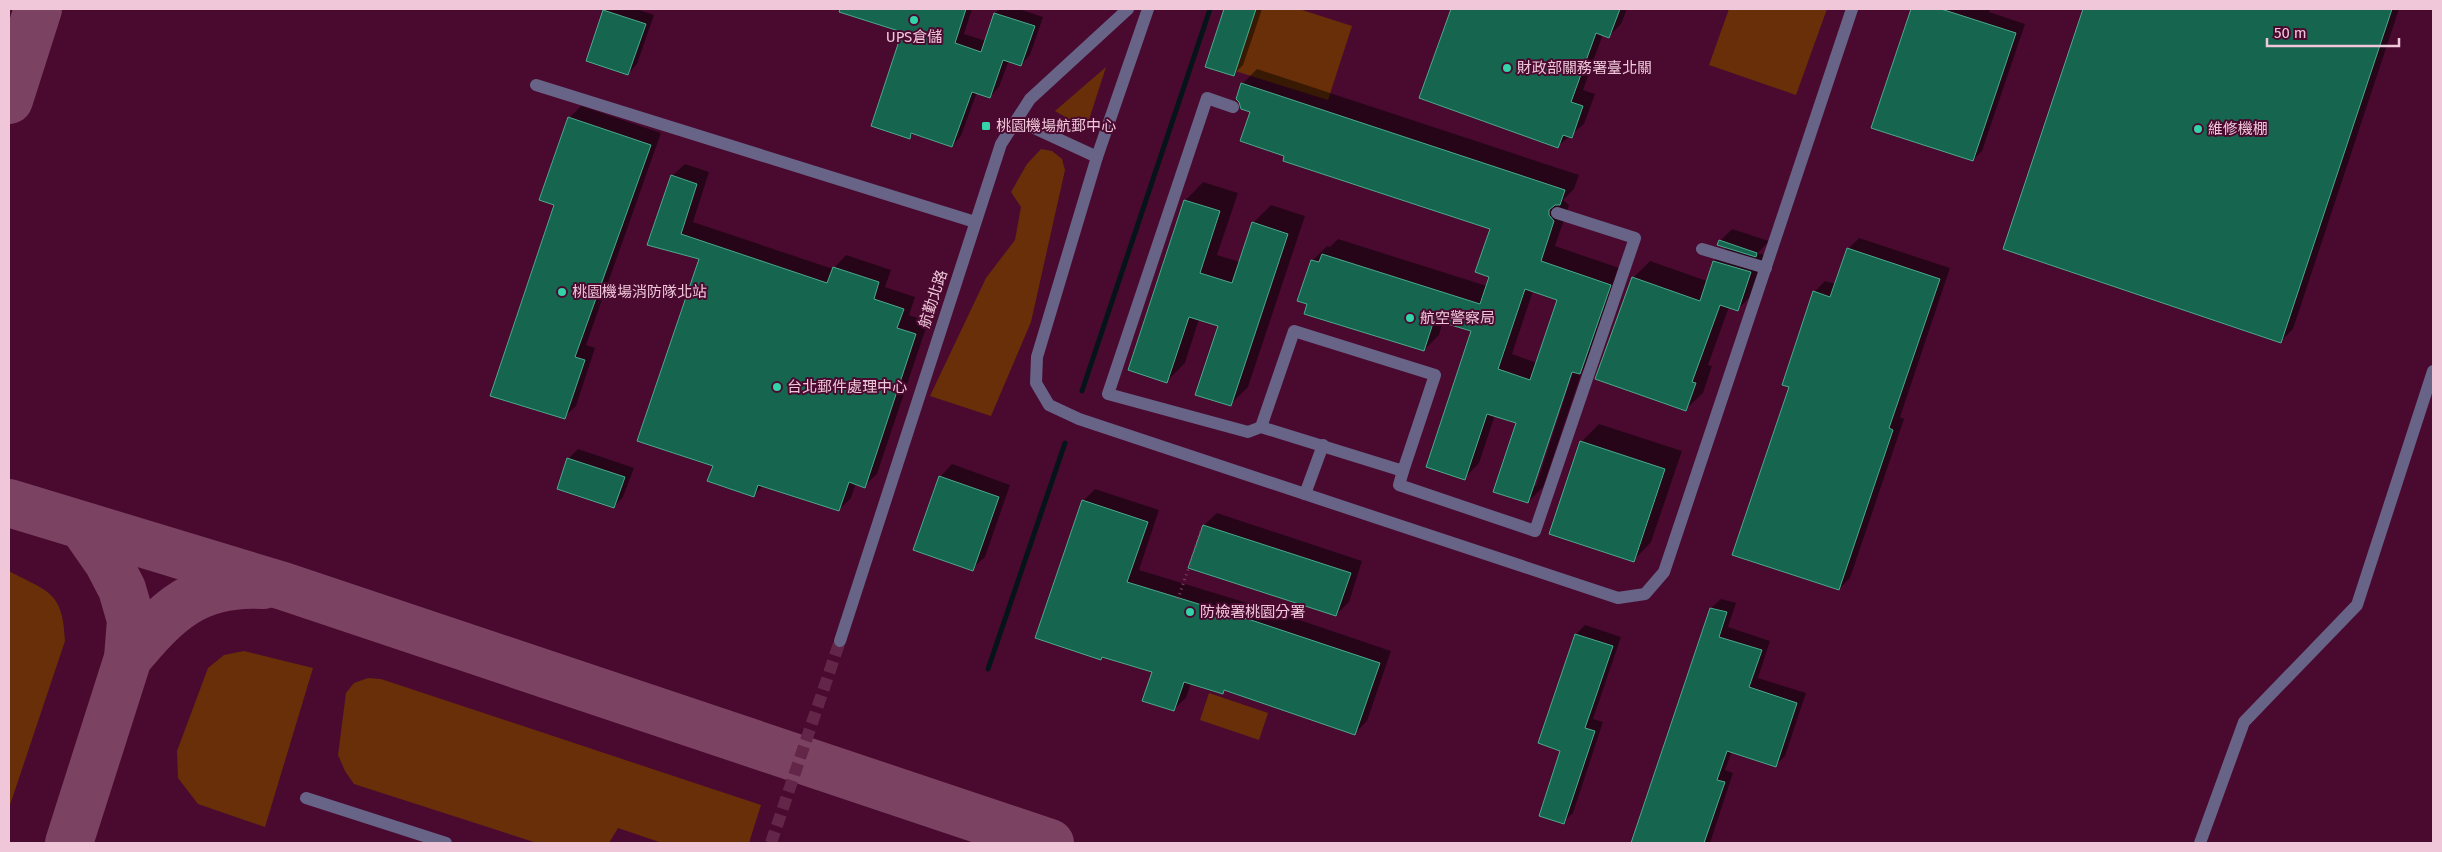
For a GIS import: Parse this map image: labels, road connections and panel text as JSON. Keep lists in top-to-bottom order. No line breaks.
{"streets":{"street":["航勤北路"]},"places":{"other":["UPS倉儲","財政部關務署臺北關","維修機棚","桃園機場消防隊北站","航空警察局","台北郵件處理中心","防檢署桃園分署"],"transit":["桃園機場航郵中心"]},"scale_bar":"50 m"}
